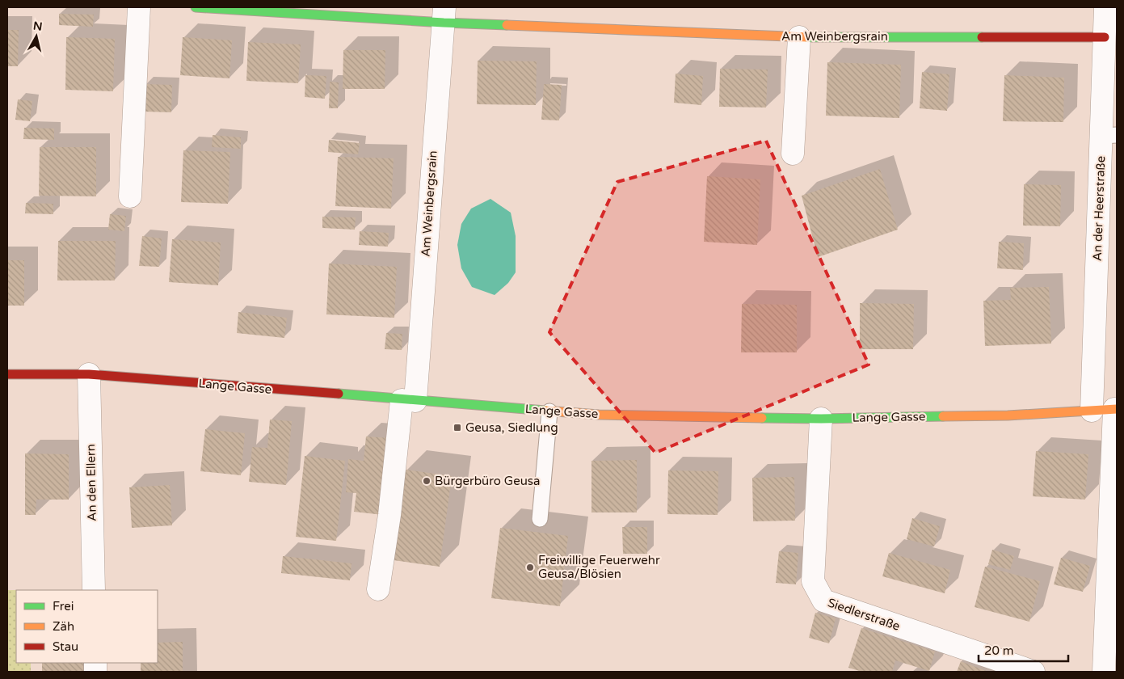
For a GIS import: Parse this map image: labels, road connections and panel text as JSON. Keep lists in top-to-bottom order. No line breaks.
{"streets":{"street":["Am Weinbergsrain","An der Heerstraße","Lange Gasse","An den Ellern","Siedlerstraße"]},"crossings":[["Am Weinbergsrain","An der Heerstraße"],["Am Weinbergsrain","Lange Gasse"],["An der Heerstraße","Lange Gasse"],["Lange Gasse","An den Ellern"],["Lange Gasse","Siedlerstraße"]],"places":{"transit":["Geusa, Siedlung"],"other":["Bürgerbüro Geusa","Freiwillige Feuerwehr Geusa/Blösien"]},"legend":["Frei","Zäh","Stau"],"scale_bar":"20 m","north":"top"}
